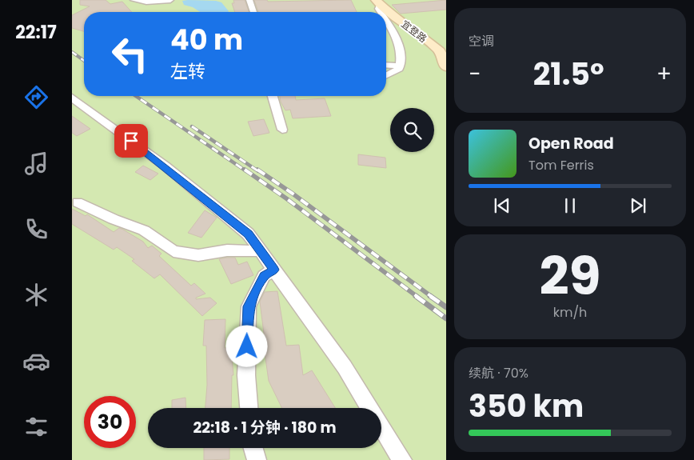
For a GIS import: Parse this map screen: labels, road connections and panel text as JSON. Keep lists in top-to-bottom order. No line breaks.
{"streets":{"street":["宜登路"]},"page":{"tabs":"22:17","tile":["空调",["29","km/h"],["续航 · 70%","350 km"]],"turn":["40 m","左转"],"heat":["−","21.5°","+"],"song":["Open Road","Tom Ferris"],"limit":"30","trip":"22:18 · 1 分钟 · 180 m"}}
